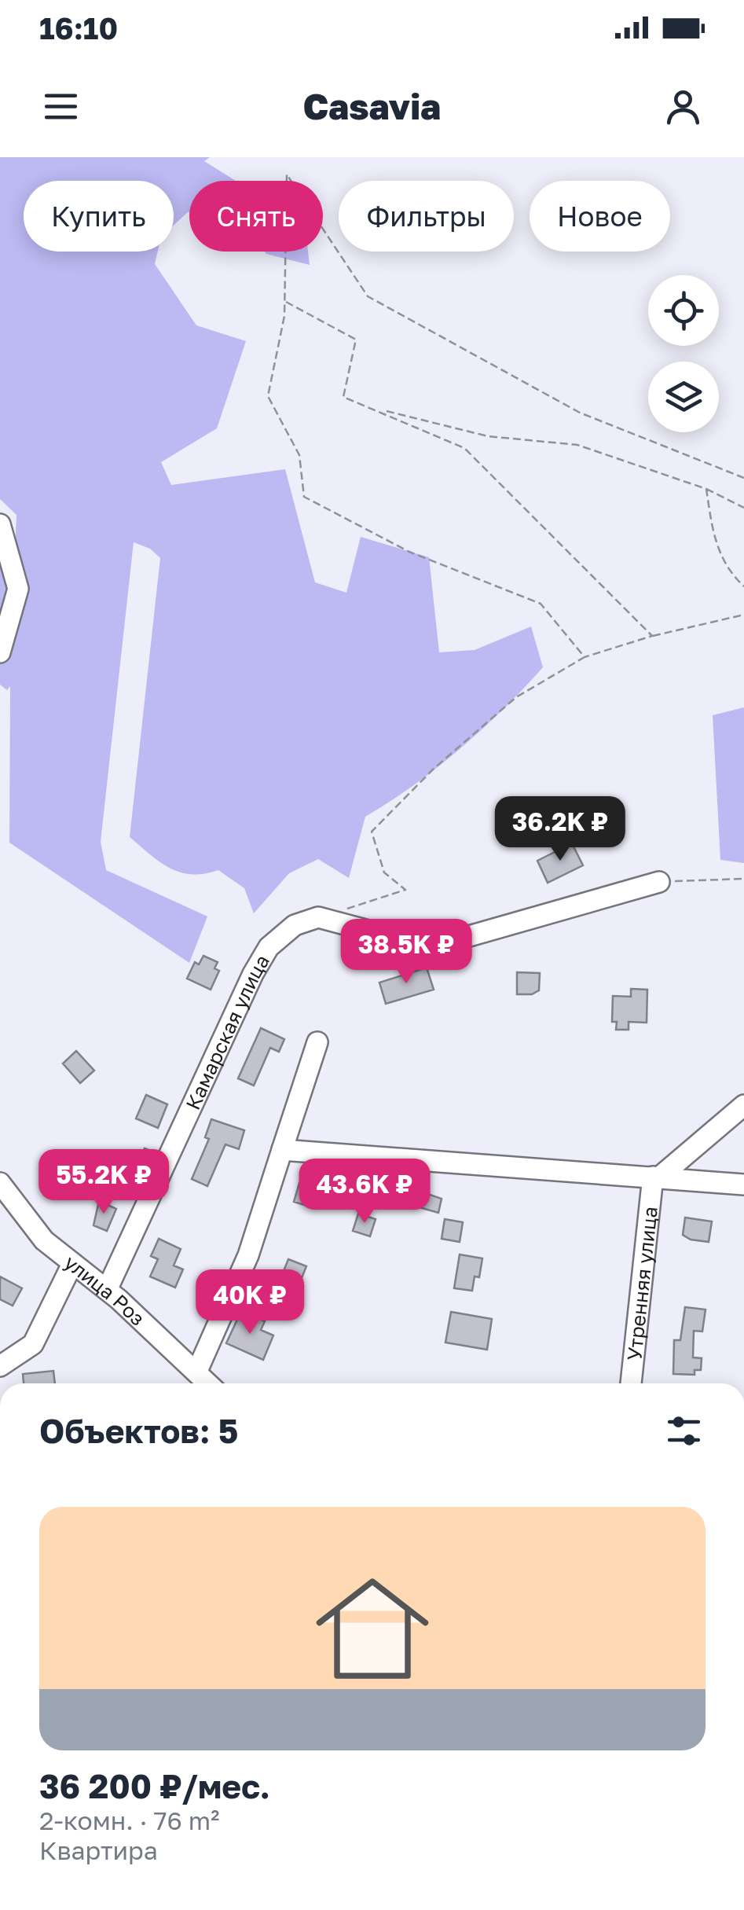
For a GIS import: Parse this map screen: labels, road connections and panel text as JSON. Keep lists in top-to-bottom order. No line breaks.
{"streets":{"street":["Камарская улица","Утренняя улица","улица Роз"]},"crossings":[["Камарская улица","улица Роз"]],"page":{"status":"16:10","header":"Casavia","chip":["Купить","Снять","Фильтры","Новое"],"price":["36.2K ₽","38.5K ₽","55.2K ₽","43.6K ₽","40K ₽"],"heading":"Объектов: 5","list":[{"name":"36 200 ₽/мес.","note":"2-комн. · 76 m² · Квартира"}]}}
